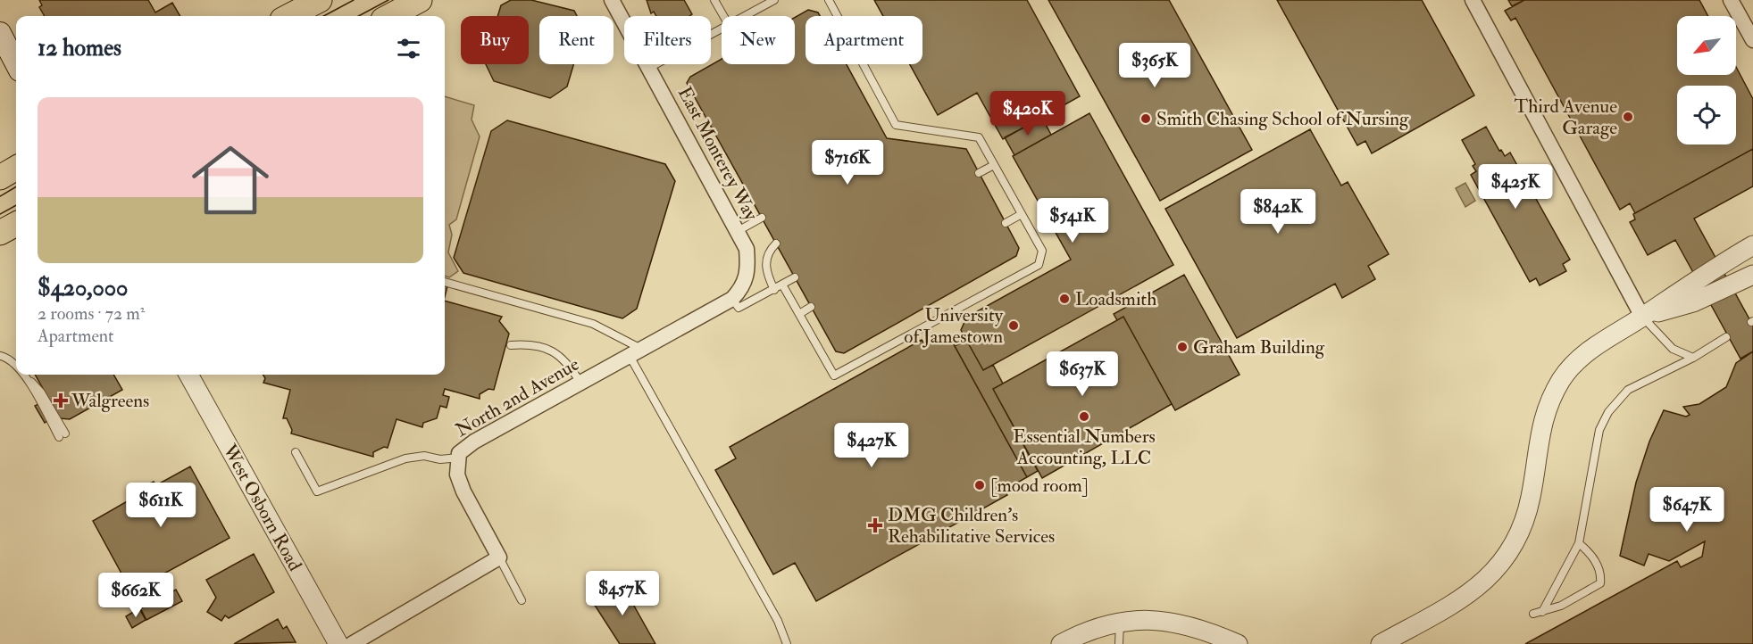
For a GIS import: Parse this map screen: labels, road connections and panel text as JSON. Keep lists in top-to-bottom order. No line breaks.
{"streets":{"street":["East Monterey Way","North 2nd Avenue","West Osborn Road"]},"crossings":[["East Monterey Way","North 2nd Avenue"]],"places":{"other":["Third Avenue Garage","Smith Chasing School of Nursing","Loadsmith","University of Jamestown","Graham Building","Essential Numbers Accounting, LLC","[mood room]"],"health":["Walgreens","DMG Children’s Rehabilitative Services"]},"north":"bottom left","page":{"chip":["Buy","Rent","Filters","New","Apartment"],"heading":"12 homes","price":["$365K","$420K","$716K","$425K","$842K","$541K","$637K","$427K","$611K","$647K","$457K","$662K"],"list":[{"name":"$420,000","note":"2 rooms · 72 m² · Apartment"}]}}
